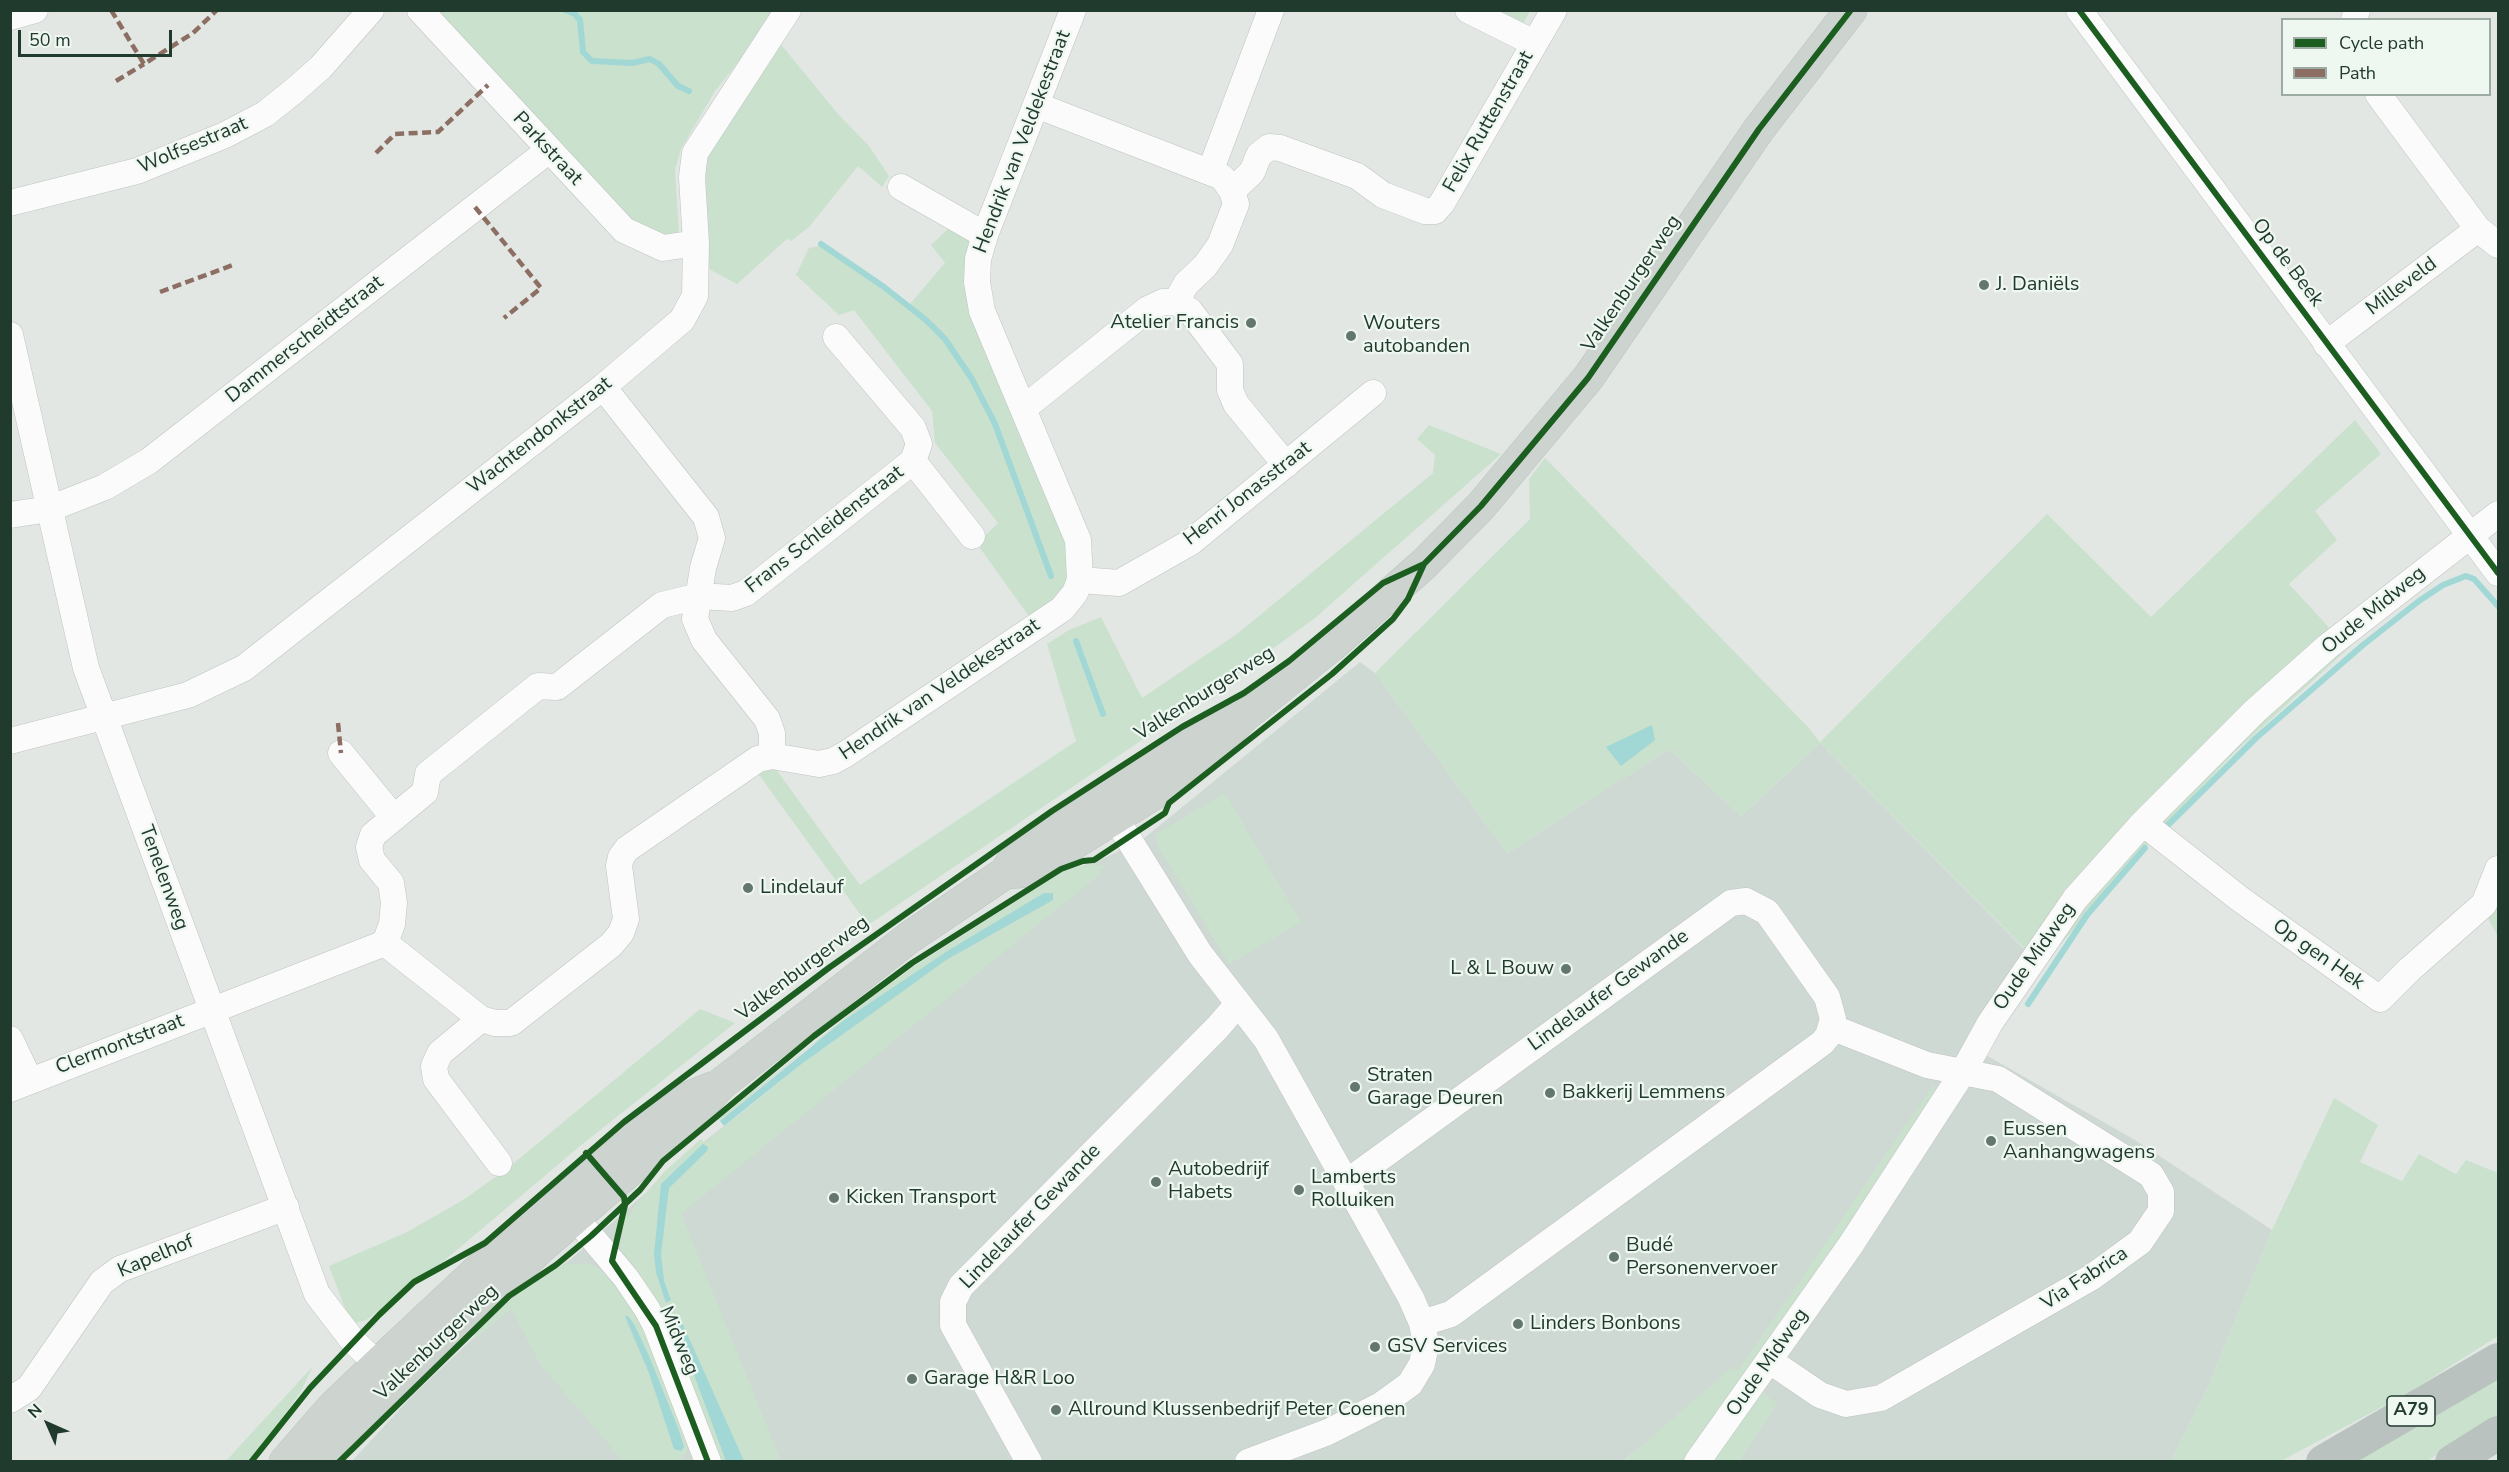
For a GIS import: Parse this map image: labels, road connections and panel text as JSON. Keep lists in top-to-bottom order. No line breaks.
{"streets":{"highway":["A79"],"main road":["Valkenburgerweg"],"street":["Felix Ruttenstraat","Hendrik van Veldekestraat","Wolfsestraat","Parkstraat","Op de Beek","Milleveld","Dammerscheidtstraat","Wachtendonkstraat","Henri Jonasstraat","Frans Schleidenstraat","Oude Midweg","Tenelenweg","Op gen Hek","Lindelaufer Gewande","Clermontstraat","Kapelhof","Via Fabrica","Midweg"]},"crossings":[["Hendrik van Veldekestraat","Henri Jonasstraat"],["Parkstraat","Dammerscheidtstraat"],["Parkstraat","Wachtendonkstraat"],["Op de Beek","Milleveld"],["Op de Beek","Oude Midweg"],["Valkenburgerweg","Tenelenweg"],["Valkenburgerweg","Midweg"],["Dammerscheidtstraat","Tenelenweg"],["Wachtendonkstraat","Tenelenweg"],["Oude Midweg","Op gen Hek"],["Oude Midweg","Via Fabrica"],["Tenelenweg","Clermontstraat"],["Tenelenweg","Kapelhof"]],"places":["J. Daniëls","Atelier Francis","Wouters autobanden","Lindelauf","L & L Bouw","Straten Garage Deuren","Bakkerij Lemmens","Eussen Aanhangwagens","Autobedrijf Habets","Lamberts Rolluiken","Kicken Transport","Budé Personenvervoer","Linders Bonbons","GSV Services","Garage H&R Loo","Allround Klussenbedrijf Peter Coenen"],"legend":["Cycle path","Path"],"scale_bar":"50 m","north":"top left"}
